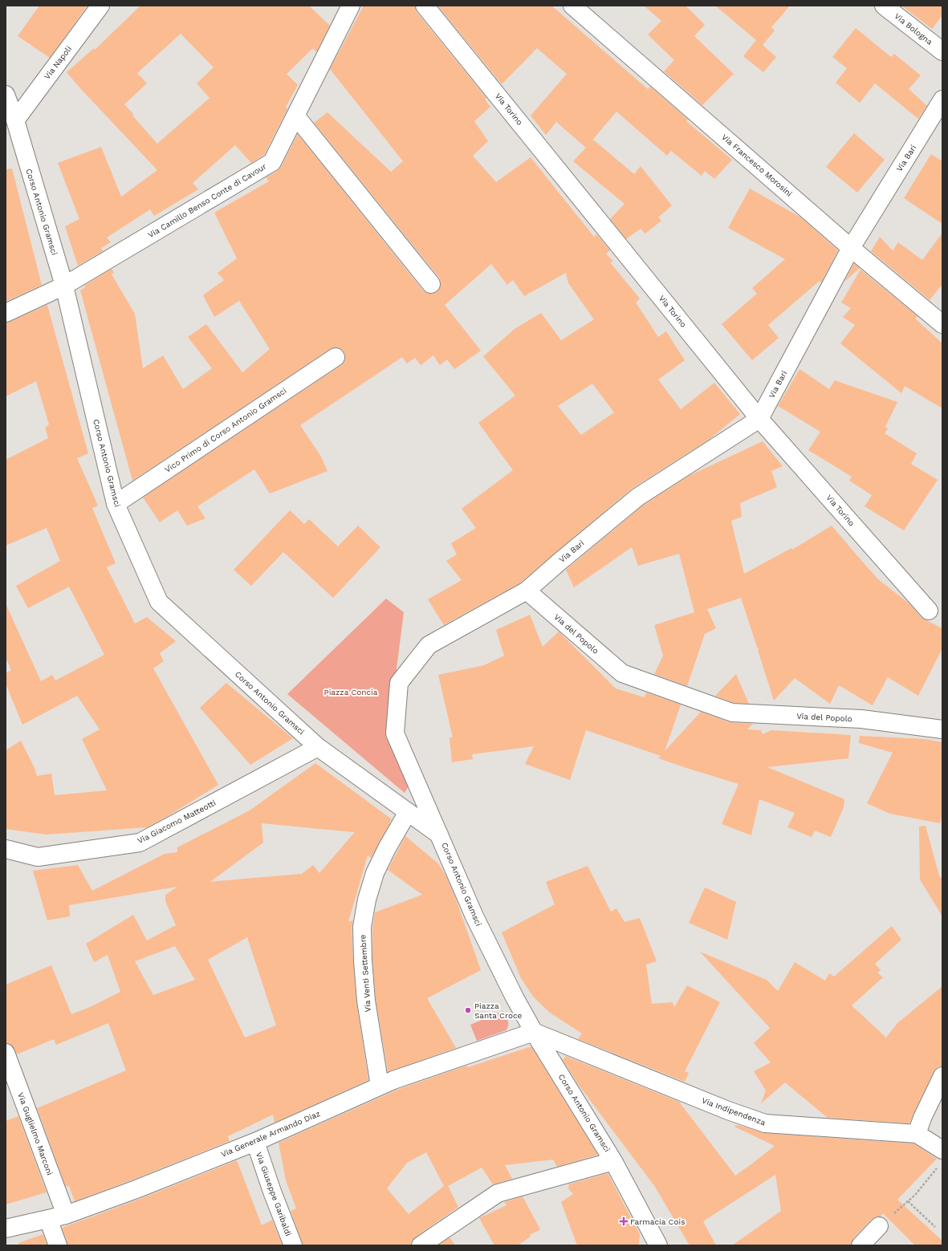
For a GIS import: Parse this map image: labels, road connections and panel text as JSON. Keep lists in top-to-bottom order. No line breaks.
{"streets":{"street":["Via Bologna","Via Napoli","Via Torino","Via Bari","Via Francesco Morosini","Via Camillo Benso Conte di Cavour","Corso Antonio Gramsci","Vico Primo di Corso Antonio Gramsci","Via del Popolo","Via Giacomo Matteotti","Via Venti Settembre","Via Indipendenza","Via Guglielmo Marconi","Via Generale Armando Diaz","Via Giuseppe Garibaldi"]},"crossings":[["Via Napoli","Corso Antonio Gramsci"],["Via Torino","Via Bari"],["Via Bari","Via Francesco Morosini"],["Via Bari","Via del Popolo"],["Via Camillo Benso Conte di Cavour","Corso Antonio Gramsci"],["Corso Antonio Gramsci","Vico Primo di Corso Antonio Gramsci"],["Corso Antonio Gramsci","Via Giacomo Matteotti"],["Corso Antonio Gramsci","Via Venti Settembre"],["Corso Antonio Gramsci","Via Indipendenza"],["Corso Antonio Gramsci","Via Generale Armando Diaz"],["Via Venti Settembre","Via Generale Armando Diaz"],["Via Indipendenza","Via Generale Armando Diaz"],["Via Guglielmo Marconi","Via Generale Armando Diaz"],["Via Generale Armando Diaz","Via Giuseppe Garibaldi"]],"parks":["Piazza Concia"],"places":{"other":["Piazza Santa Croce"],"health":["Farmacia Cois"]}}
